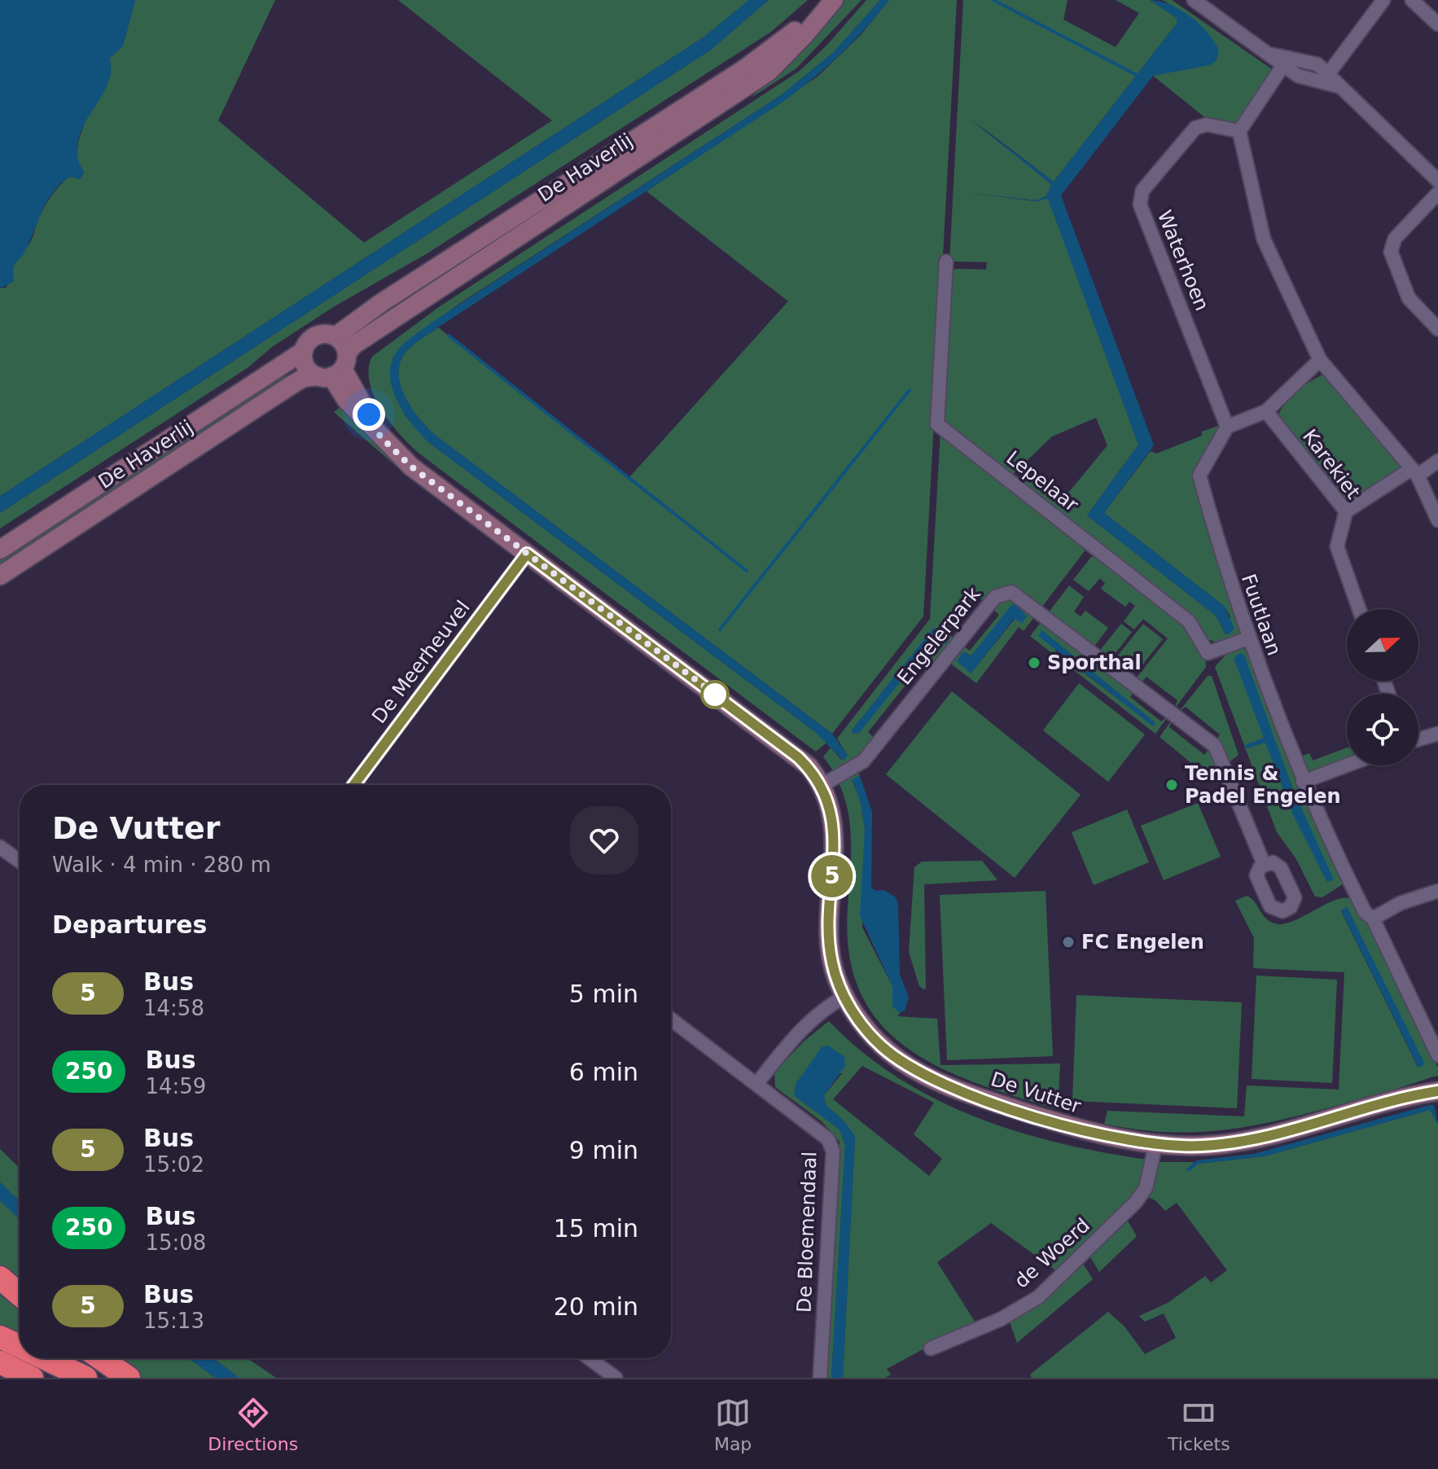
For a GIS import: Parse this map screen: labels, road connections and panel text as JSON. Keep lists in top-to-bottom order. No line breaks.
{"streets":{"street":["De Haverlij","Waterhoen","Karekiet","Lepelaar","Fuutlaan","Engelerpark","De Meerheuvel","De Vutter","De Bloemendaal","de Woerd"]},"crossings":[["De Haverlij","De Vutter"],["Waterhoen","Fuutlaan"],["Lepelaar","Fuutlaan"],["Engelerpark","De Vutter"],["De Meerheuvel","De Vutter"],["De Vutter","de Woerd"]],"places":["Sporthal","Tennis & Padel Engelen","FC Engelen"],"lines":["bus line 5"],"north":"right","page":{"on_map":"5","heading":[["De Vutter","Walk · 4 min · 280 m"],"Departures"],"list":[{"mark":"5","name":"Bus","note":"14:58","value":"5 min"},{"mark":"250","name":"Bus","note":"14:59","value":"6 min"},{"mark":"5","name":"Bus","note":"15:02","value":"9 min"},{"mark":"250","name":"Bus","note":"15:08","value":"15 min"},{"mark":"5","name":"Bus","note":"15:13","value":"20 min"}],"tabs":["Directions","Map","Tickets"]}}
